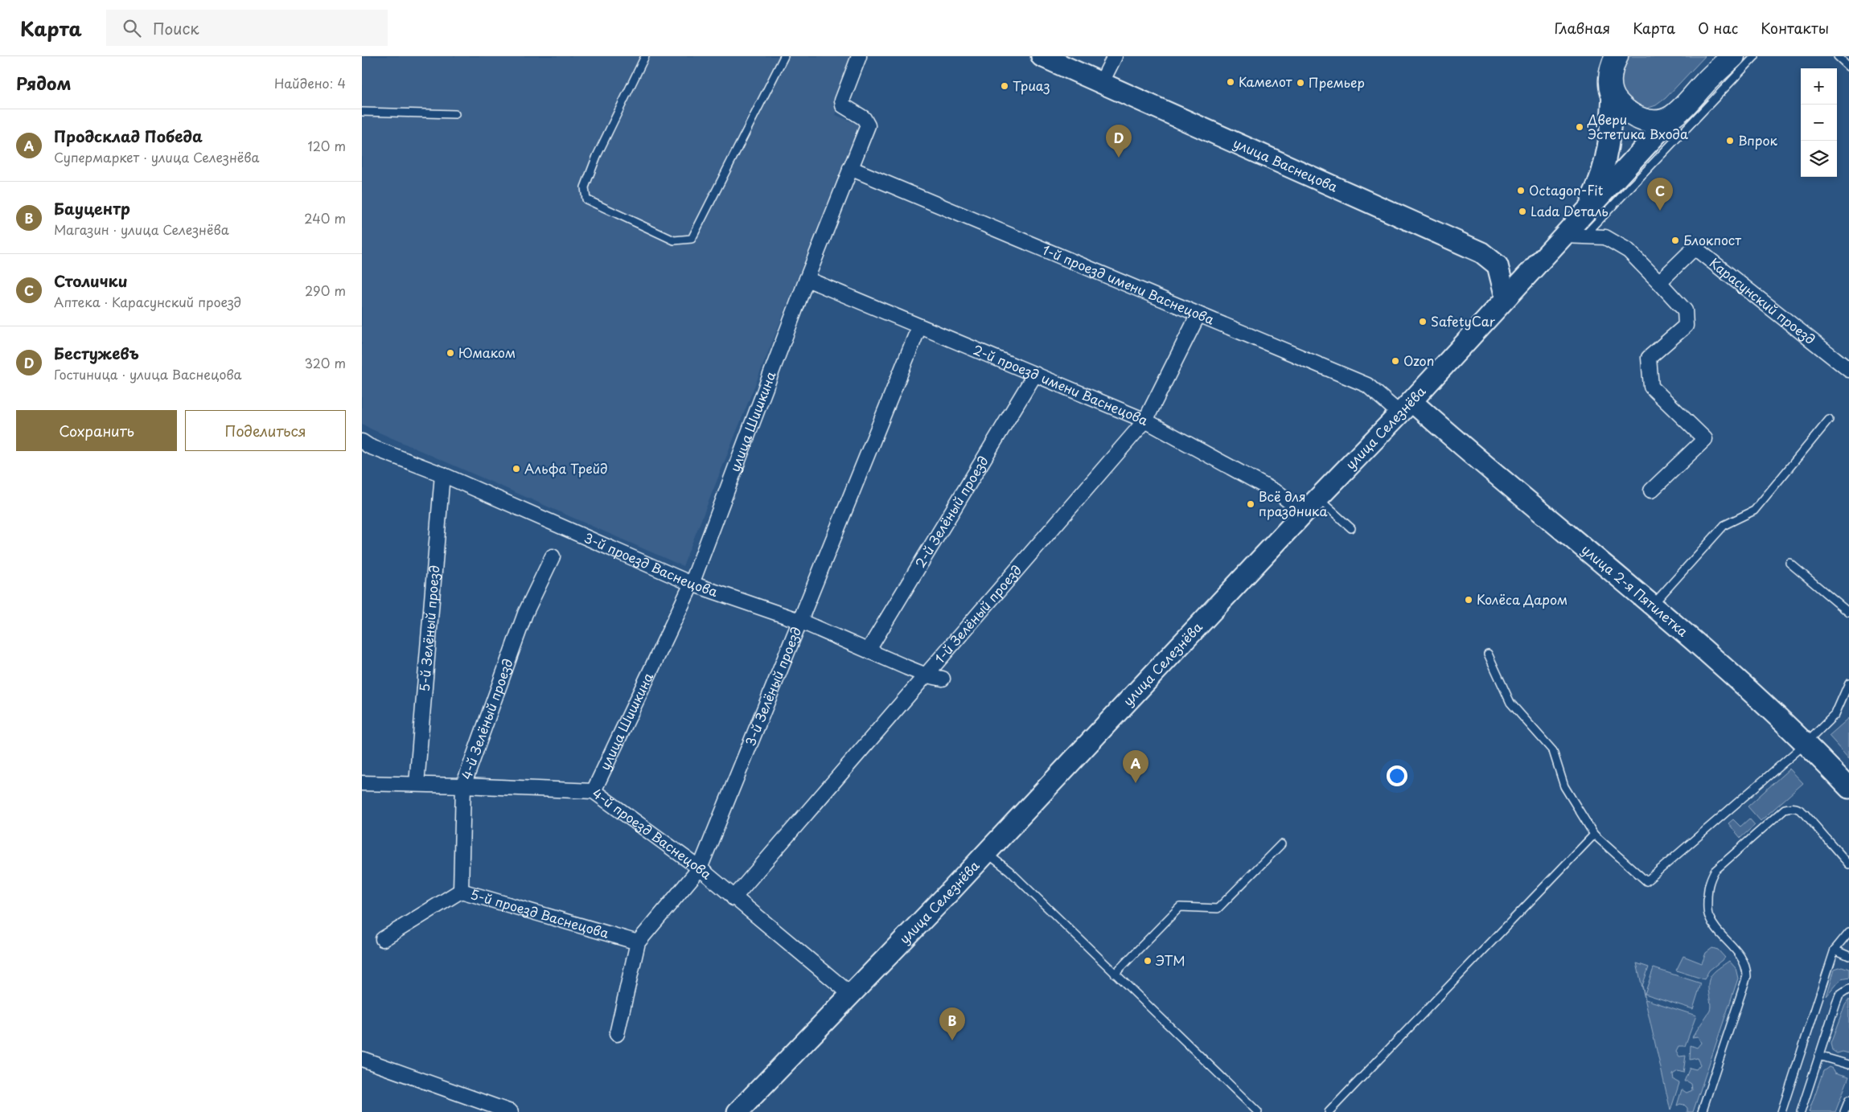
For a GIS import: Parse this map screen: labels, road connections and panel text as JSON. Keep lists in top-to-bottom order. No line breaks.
{"streets":{"street":["улица Васнецова","1-й проезд имени Васнецова","Карасунский проезд","2-й проезд имени Васнецова","улица Шишкина","улица Селезнёва","2-й Зелёный проезд","3-й проезд Васнецова","улица 2-я Пятилетка","1-й Зелёный проезд","5-й Зелёный проезд","3-й Зелёный проезд","4-й Зелёный проезд","4-й проезд Васнецова","5-й проезд Васнецова"]},"crossings":[["улица Васнецова","улица Селезнёва"],["1-й проезд имени Васнецова","улица Шишкина"],["1-й проезд имени Васнецова","улица Селезнёва"],["1-й проезд имени Васнецова","улица 2-я Пятилетка"],["1-й проезд имени Васнецова","1-й Зелёный проезд"],["2-й проезд имени Васнецова","улица Шишкина"],["2-й проезд имени Васнецова","улица Селезнёва"],["2-й проезд имени Васнецова","2-й Зелёный проезд"],["2-й проезд имени Васнецова","1-й Зелёный проезд"],["2-й проезд имени Васнецова","3-й Зелёный проезд"],["улица Шишкина","3-й проезд Васнецова"],["улица Шишкина","4-й проезд Васнецова"],["улица Селезнёва","улица 2-я Пятилетка"],["улица Селезнёва","4-й проезд Васнецова"],["2-й Зелёный проезд","3-й проезд Васнецова"],["3-й проезд Васнецова","1-й Зелёный проезд"],["3-й проезд Васнецова","5-й Зелёный проезд"],["3-й проезд Васнецова","3-й Зелёный проезд"],["1-й Зелёный проезд","4-й проезд Васнецова"],["5-й Зелёный проезд","4-й проезд Васнецова"],["3-й Зелёный проезд","4-й проезд Васнецова"],["3-й Зелёный проезд","5-й проезд Васнецова"],["4-й Зелёный проезд","4-й проезд Васнецова"],["4-й Зелёный проезд","5-й проезд Васнецова"]],"places":["Камелот","Премьер","Триаз","Двери Эстетика Входа","Впрок","Octagon-Fit","Lada Dеталь","Блокпост","SafetyCar","Юмаком","Ozon","Альфа Трейд","Всё для праздника","Колёса Даром","ЭТМ"],"page":{"header":"Карта","search":"Поиск","nav":["Главная","Карта","О нас","Контакты"],"heading":["Рядом","Найдено: 4"],"map_buttons":["+","−"],"list":[{"mark":"A","name":"Продсклад Победа","note":"Супермаркет · улица Селезнёва","value":"120 m"},{"mark":"B","name":"Бауцентр","note":"Магазин · улица Селезнёва","value":"240 m"},{"mark":"C","name":"Столички","note":"Аптека · Карасунский проезд","value":"290 m"},{"mark":"D","name":"Бестужевъ","note":"Гостиница · улица Васнецова","value":"320 m"}],"pins":["D","C","A","B"],"buttons":["Сохранить","Поделиться"]}}
